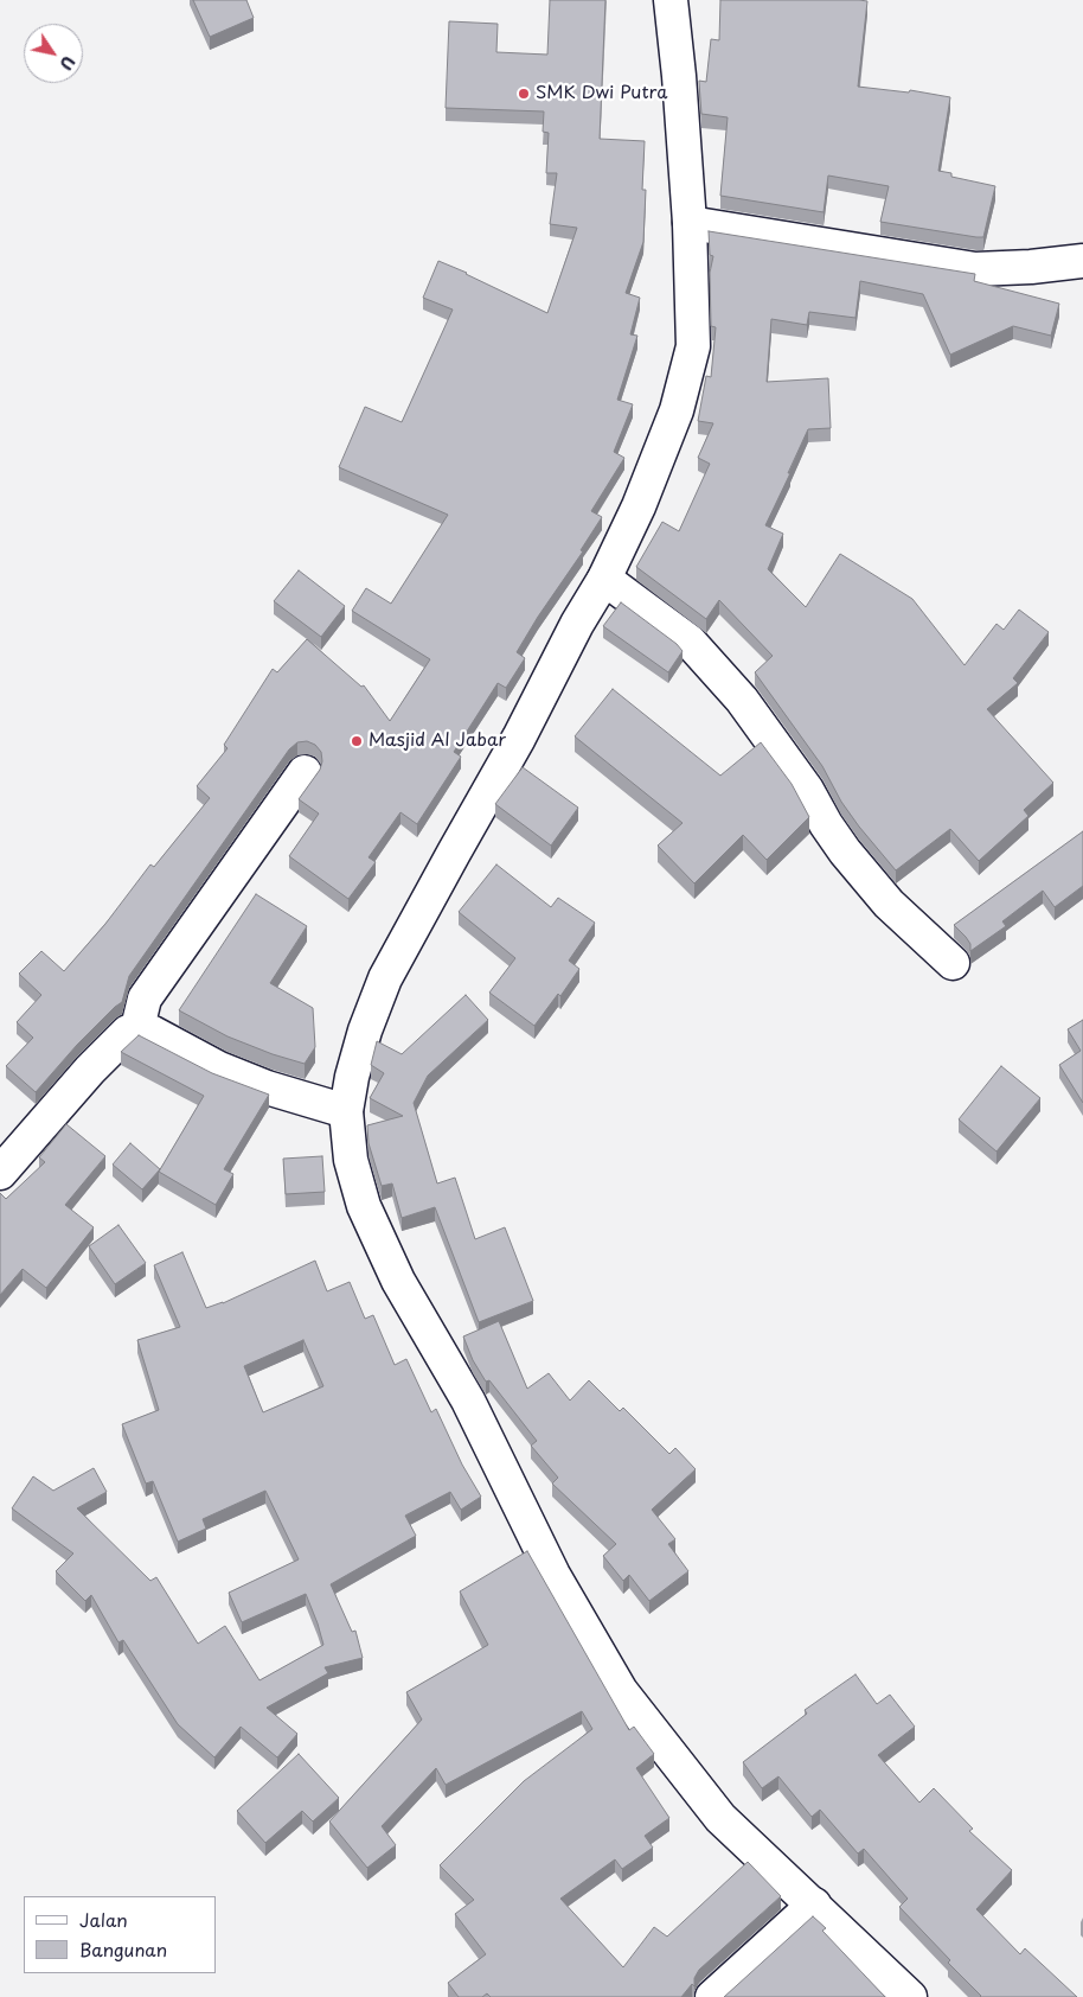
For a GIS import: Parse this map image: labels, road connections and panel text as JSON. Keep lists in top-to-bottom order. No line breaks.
{"places":["SMK Dwi Putra","Masjid Al Jabar"],"legend":["Jalan","Bangunan"],"north":"bottom right"}
